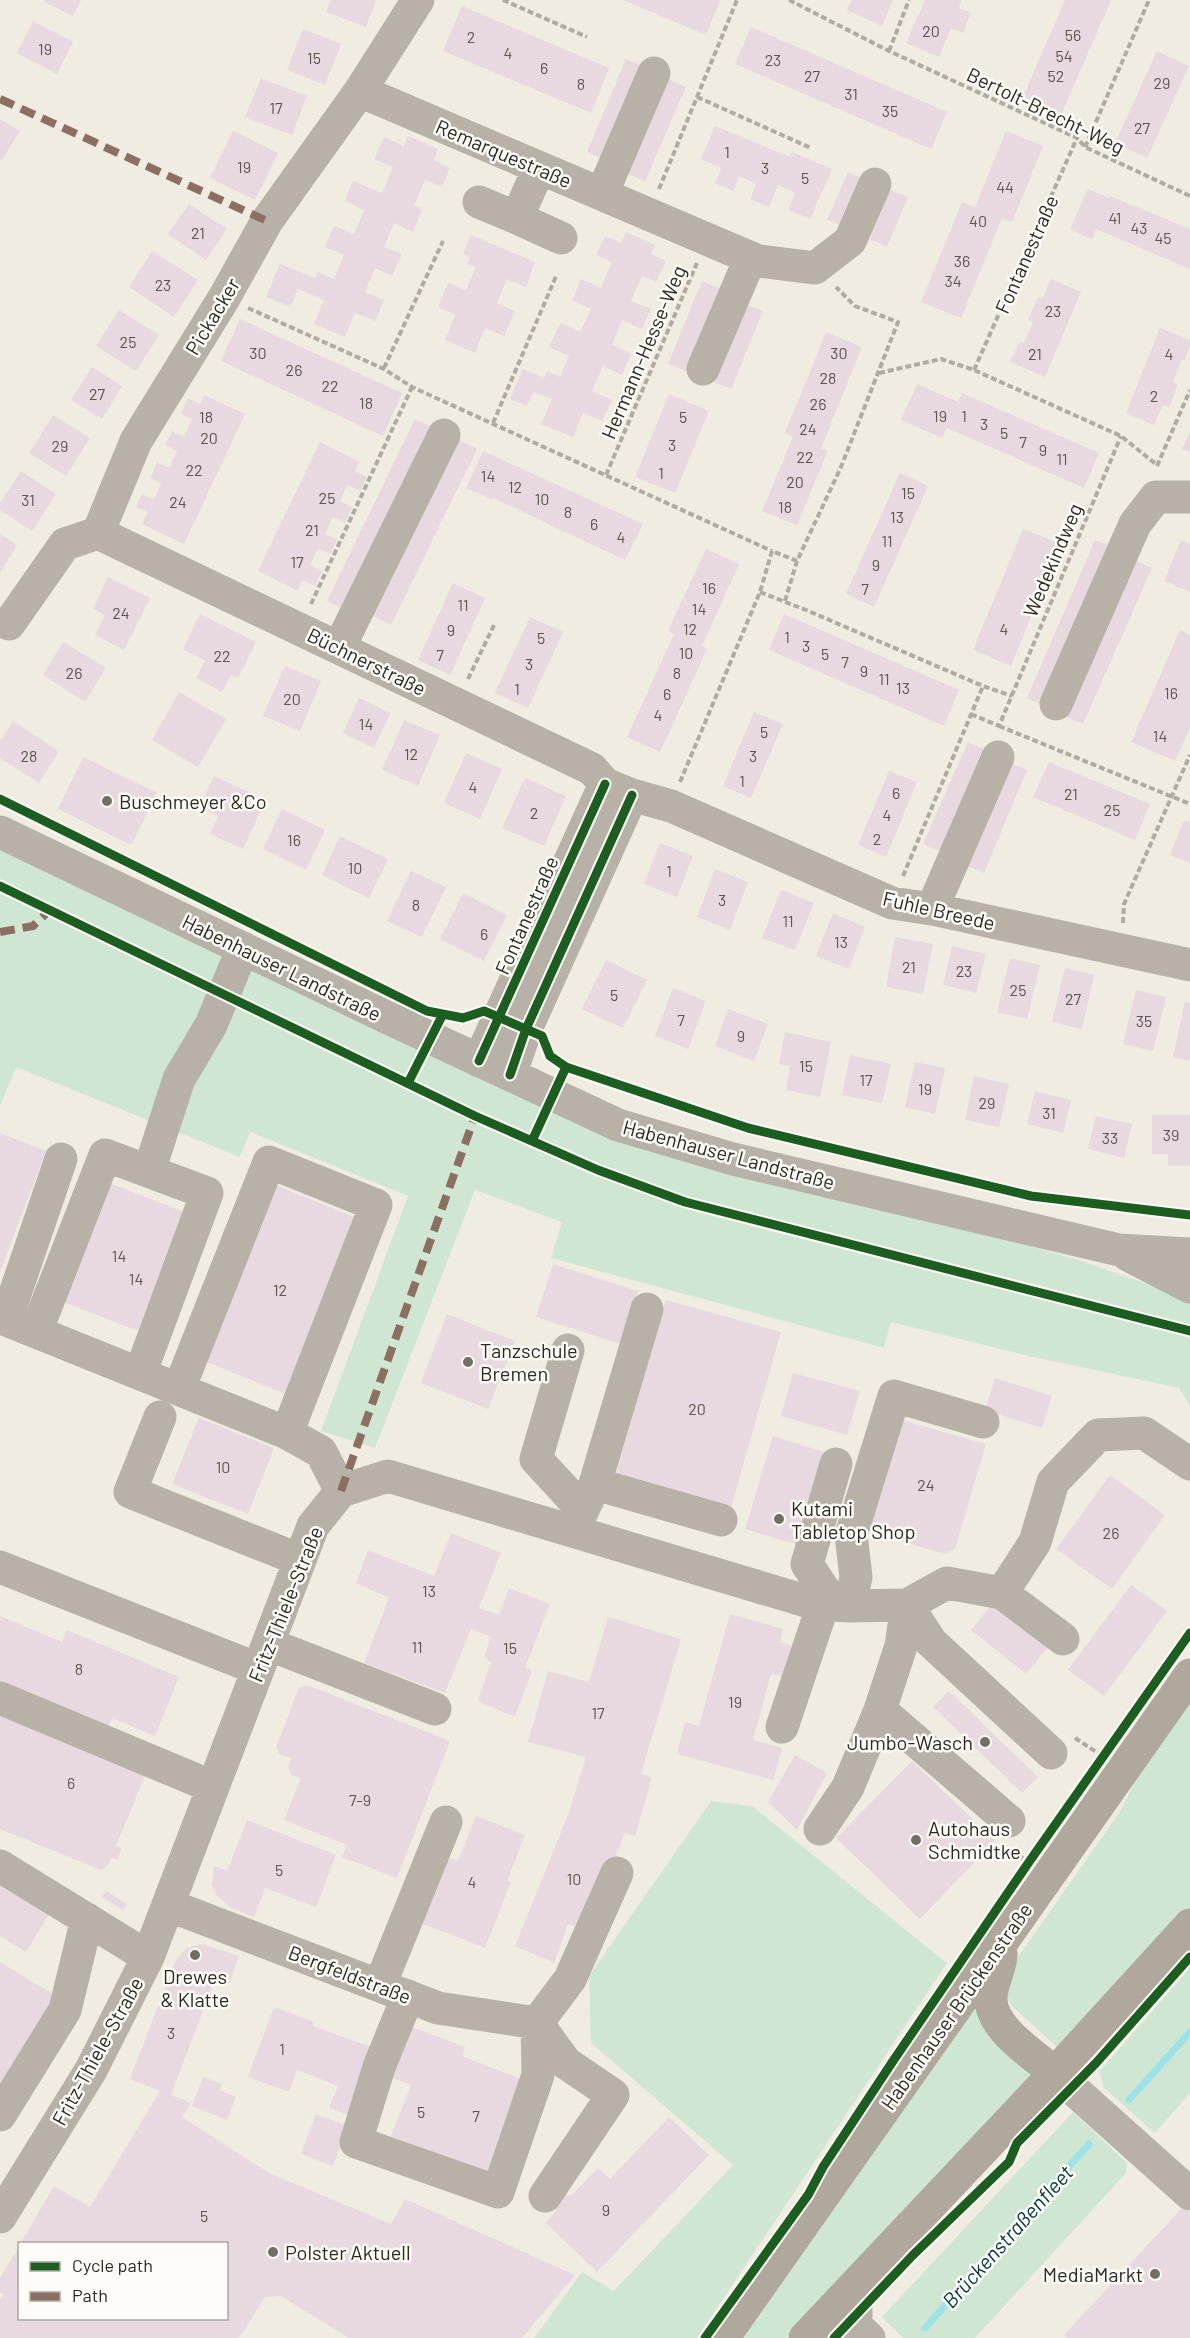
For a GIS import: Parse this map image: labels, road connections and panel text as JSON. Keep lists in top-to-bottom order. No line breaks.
{"streets":{"main road":["Habenhauser Brückenstraße"],"street":["Remarquestraße","Fontanestraße","Pickacker","Büchnerstraße","Fuhle Breede","Habenhauser Landstraße","Fritz-Thiele-Straße","Bergfeldstraße"],"path":["Bertolt-Brecht-Weg","Hermann-Hesse-Weg","Wedekindweg"]},"crossings":[["Bertolt-Brecht-Weg","Fontanestraße"],["Remarquestraße","Pickacker"],["Remarquestraße","Hermann-Hesse-Weg"],["Fontanestraße","Büchnerstraße"],["Fontanestraße","Fuhle Breede"],["Fontanestraße","Habenhauser Landstraße"],["Pickacker","Büchnerstraße"],["Büchnerstraße","Fuhle Breede"],["Fritz-Thiele-Straße","Bergfeldstraße"]],"water":["Brückenstraßenfleet"],"places":["Buschmeyer &Co","Tanzschule Bremen","Kutami Tabletop Shop","Jumbo-Wasch","Autohaus Schmidtke","Drewes & Klatte","Polster Aktuell","MediaMarkt"],"house_numbers":["20","56","2","19","4","54","15","23","6","27","52","29","8","31","17","35","27","1","19","3","5","44","41","40","43","21","45","36","34","23","23","25","30","30","21","4","26","28","22","27","2","18","26","19","1","18","5","3","24","5","20","7","3","29","9","22","11","22","1","14","20","12","15","25","10","31","24","18","8","13","6","21","4","11","17","9","16","7","11","14","24","12","4","9","1","5","3","10","5","7","22","7","3","9","26","8","11","13","1","16","6","20","4","14","5","14","12","28","3","1","4","6","21","25","2","4","2","16","10","1","3","8","11","6","13","21","23","25","5","27","7","35","9","15","17","19","29","31","39","33","14","14","12","20","10","24","26","13","11","15","8","19","17","6","7-9","5","10","4","3","1","5","7","9","5"],"legend":["Cycle path","Path"]}
